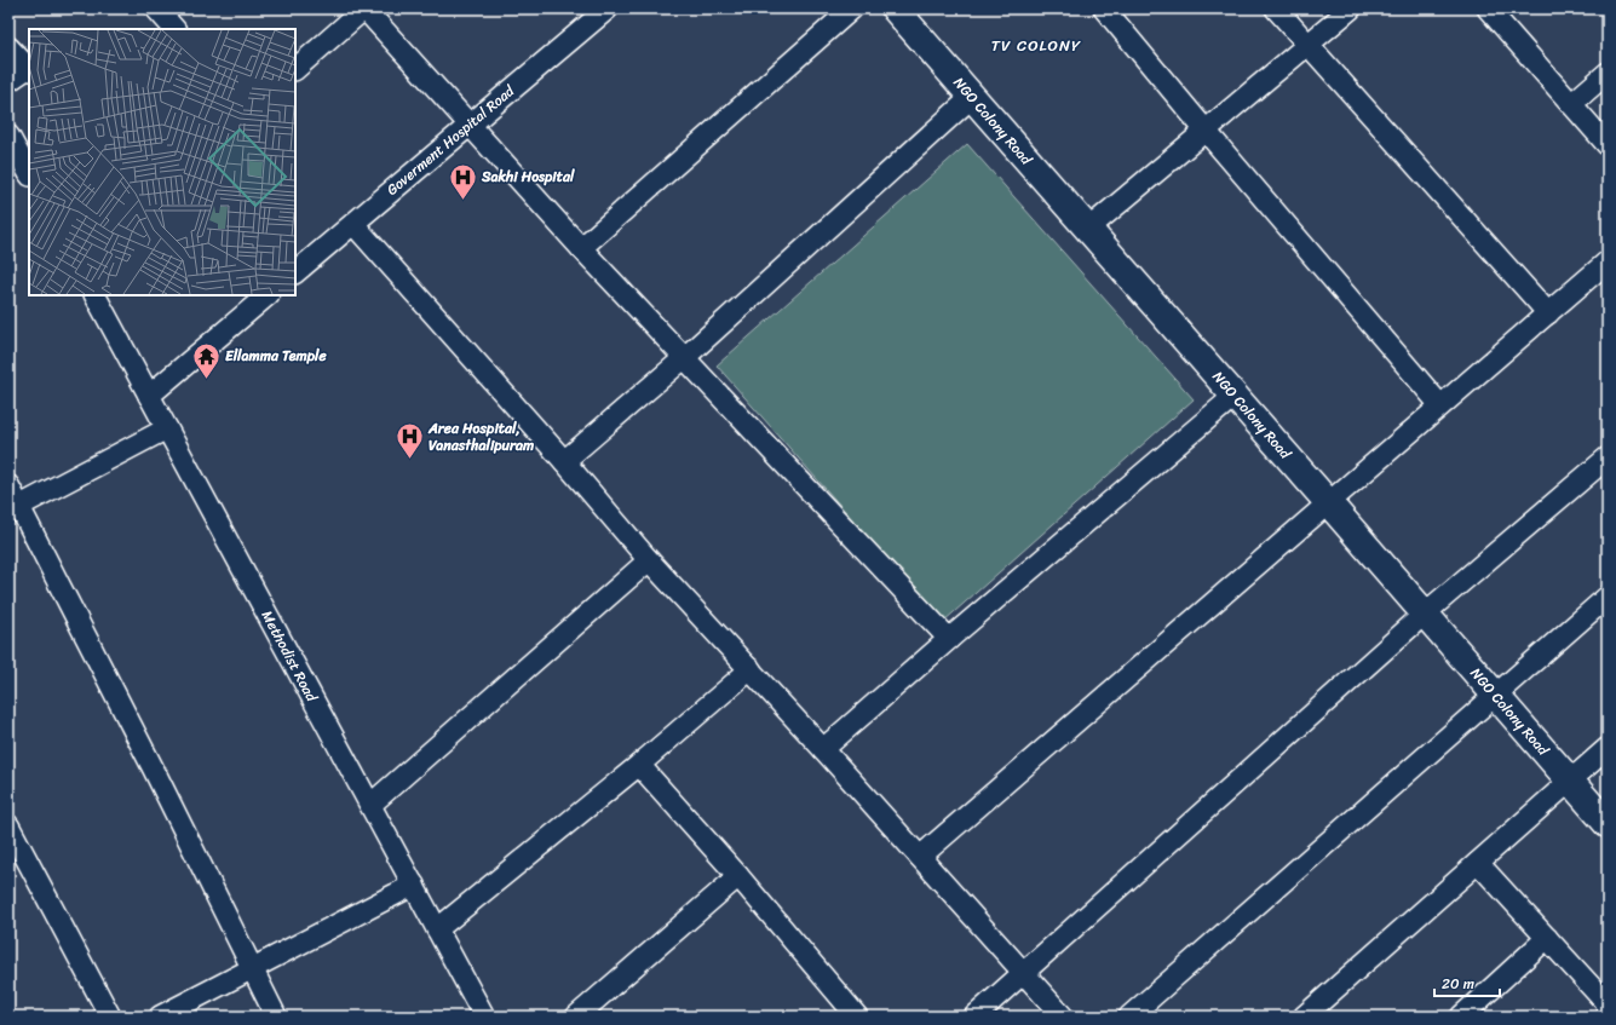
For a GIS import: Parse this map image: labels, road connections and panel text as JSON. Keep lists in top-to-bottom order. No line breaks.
{"streets":{"street":["NGO Colony Road","Goverment Hospital Road","Methodist Road"]},"districts":["TV COLONY"],"places":{"hospital":["Sakhi Hospital","Area Hospital, Vanasthalipuram"],"temple":["Ellamma Temple"]},"scale_bar":"20 m"}
